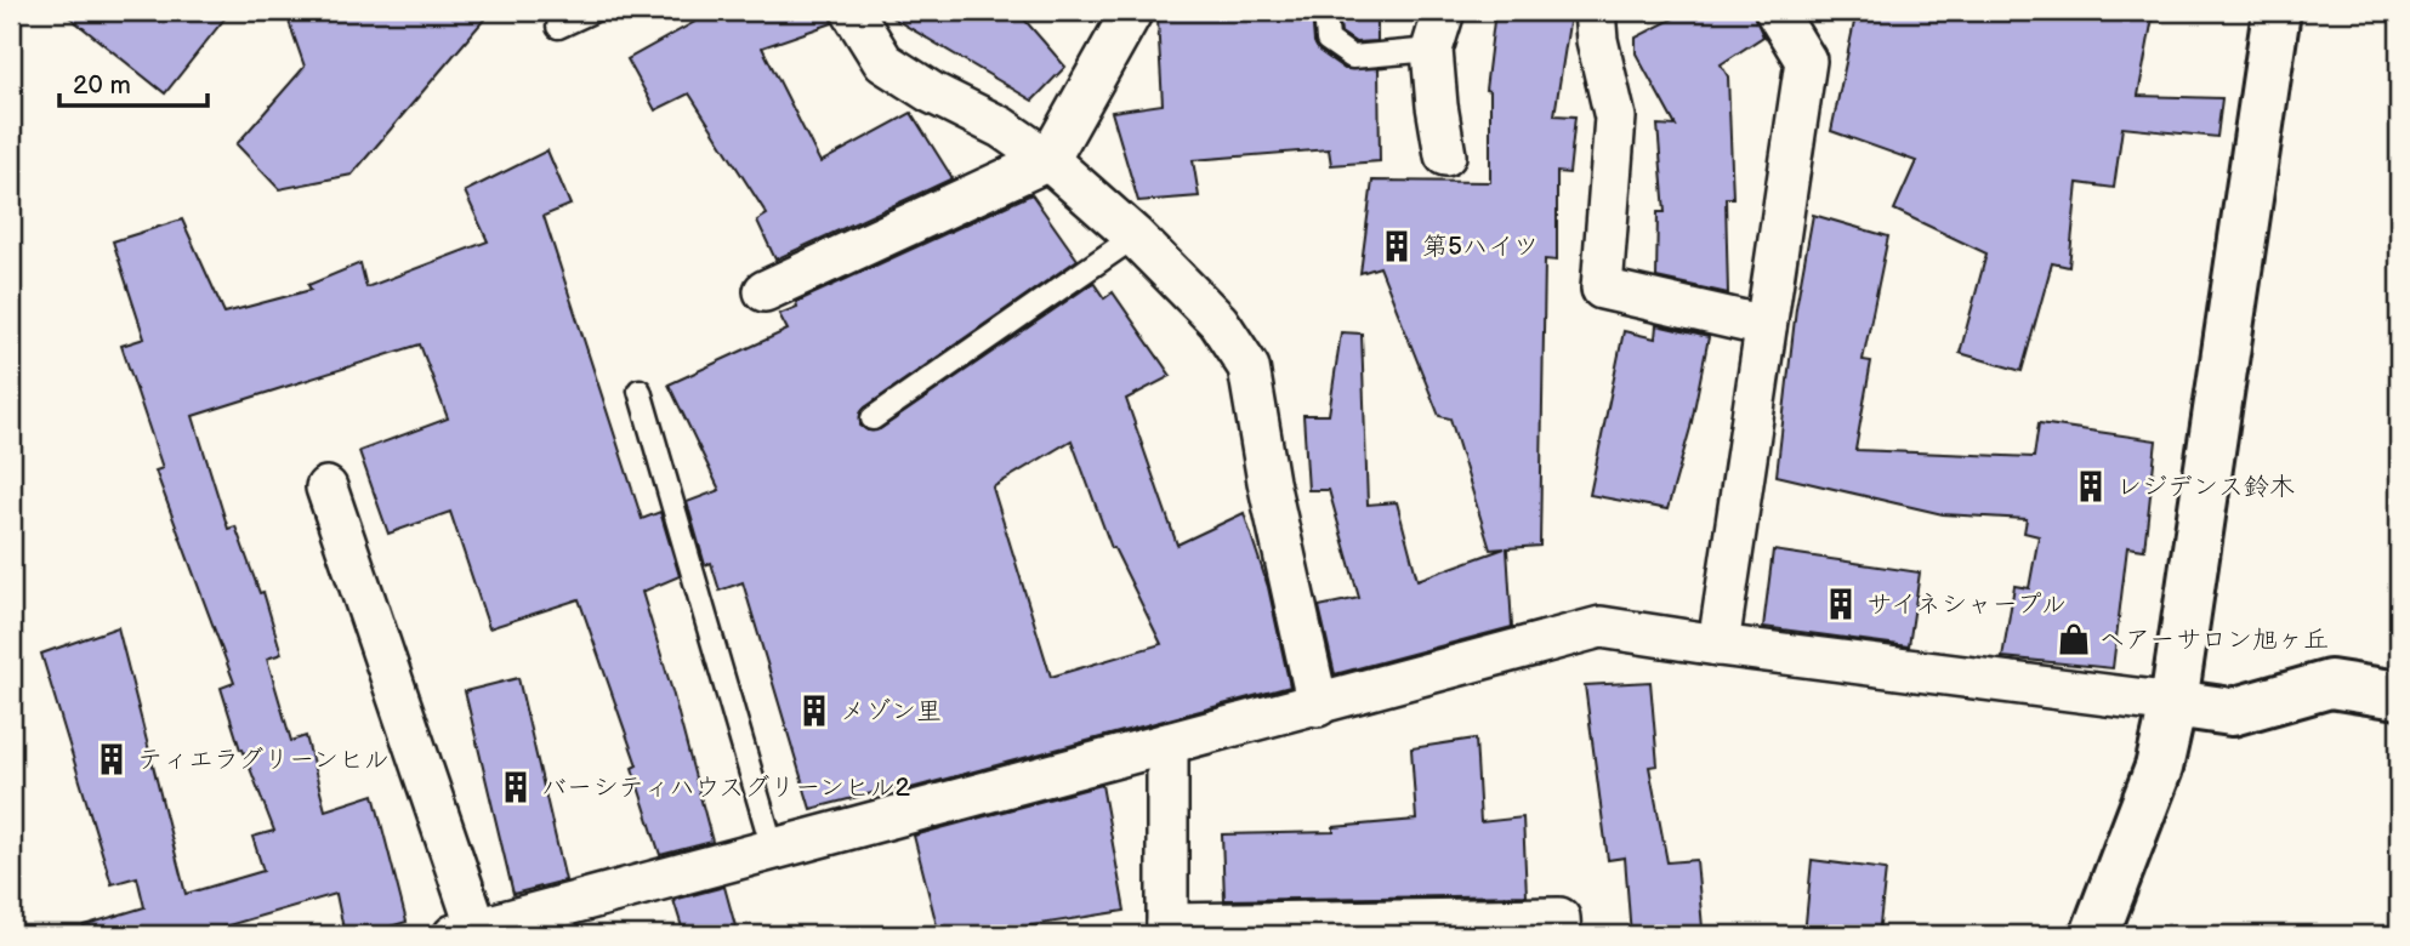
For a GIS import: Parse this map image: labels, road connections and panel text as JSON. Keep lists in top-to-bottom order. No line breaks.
{"places":{"building":["第5ハイツ","レジデンス鈴木","サイネシャープル","メゾン里","ティエラグリーンヒル","バーシティハウスグリーンヒル2"],"shop":["ヘアーサロン旭ヶ丘"]},"scale_bar":"20 m"}
